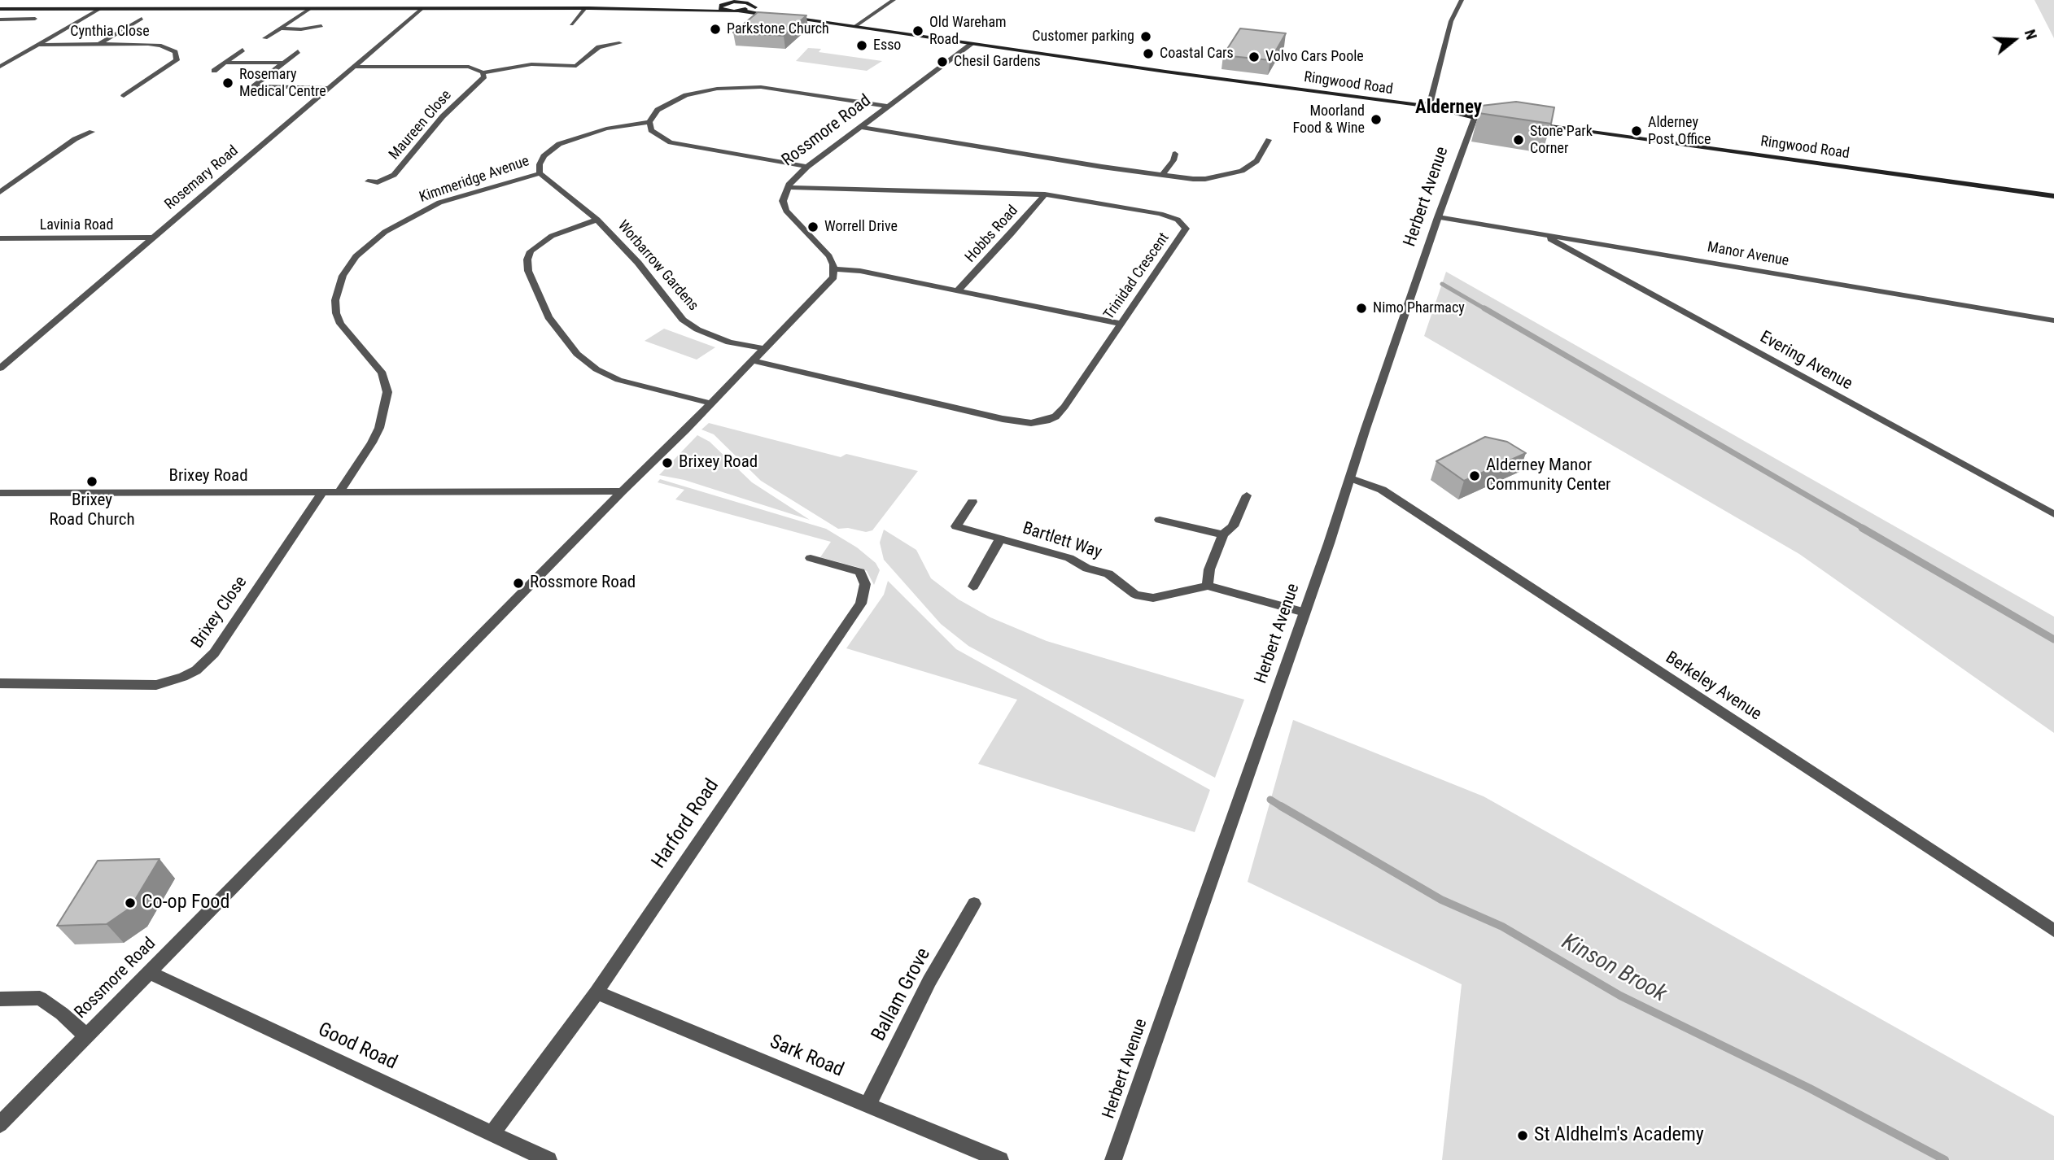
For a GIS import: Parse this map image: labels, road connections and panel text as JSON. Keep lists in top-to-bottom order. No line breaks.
{"streets":{"main road":["Ringwood Road"],"street":["Cynthia Close","Maureen Close","Rossmore Road","Rosemary Road","Kimmeridge Avenue","Herbert Avenue","Lavinia Road","Hobbs Road","Manor Avenue","Worbarrow Gardens","Trinidad Crescent","Evering Avenue","Brixey Road","Bartlett Way","Brixey Close","Berkeley Avenue","Harford Road","Ballam Grove","Good Road","Sark Road"]},"crossings":[["Ringwood Road","Rossmore Road"],["Ringwood Road","Herbert Avenue"],["Maureen Close","Rosemary Road"],["Rossmore Road","Worbarrow Gardens"],["Rossmore Road","Trinidad Crescent"],["Rossmore Road","Brixey Road"],["Rossmore Road","Good Road"],["Rosemary Road","Lavinia Road"],["Kimmeridge Avenue","Worbarrow Gardens"],["Kimmeridge Avenue","Brixey Road"],["Herbert Avenue","Manor Avenue"],["Herbert Avenue","Bartlett Way"],["Herbert Avenue","Berkeley Avenue"],["Hobbs Road","Trinidad Crescent"],["Manor Avenue","Evering Avenue"],["Brixey Road","Brixey Close"],["Harford Road","Good Road"],["Harford Road","Sark Road"],["Ballam Grove","Sark Road"]],"districts":["Alderney"],"water":["Kinson Brook"],"places":["Parkstone Church","Old Wareham Road","Customer parking","Esso","Coastal Cars","Volvo Cars Poole","Chesil Gardens","Rosemary Medical Centre","Moorland Food & Wine","Alderney Post Office","Stone Park Corner","Worrell Drive","Nimo Pharmacy","Brixey Road","Alderney Manor Community Center","Brixey Road Church","Rossmore Road","Co-op Food","St Aldhelm's Academy"],"north":"right"}
